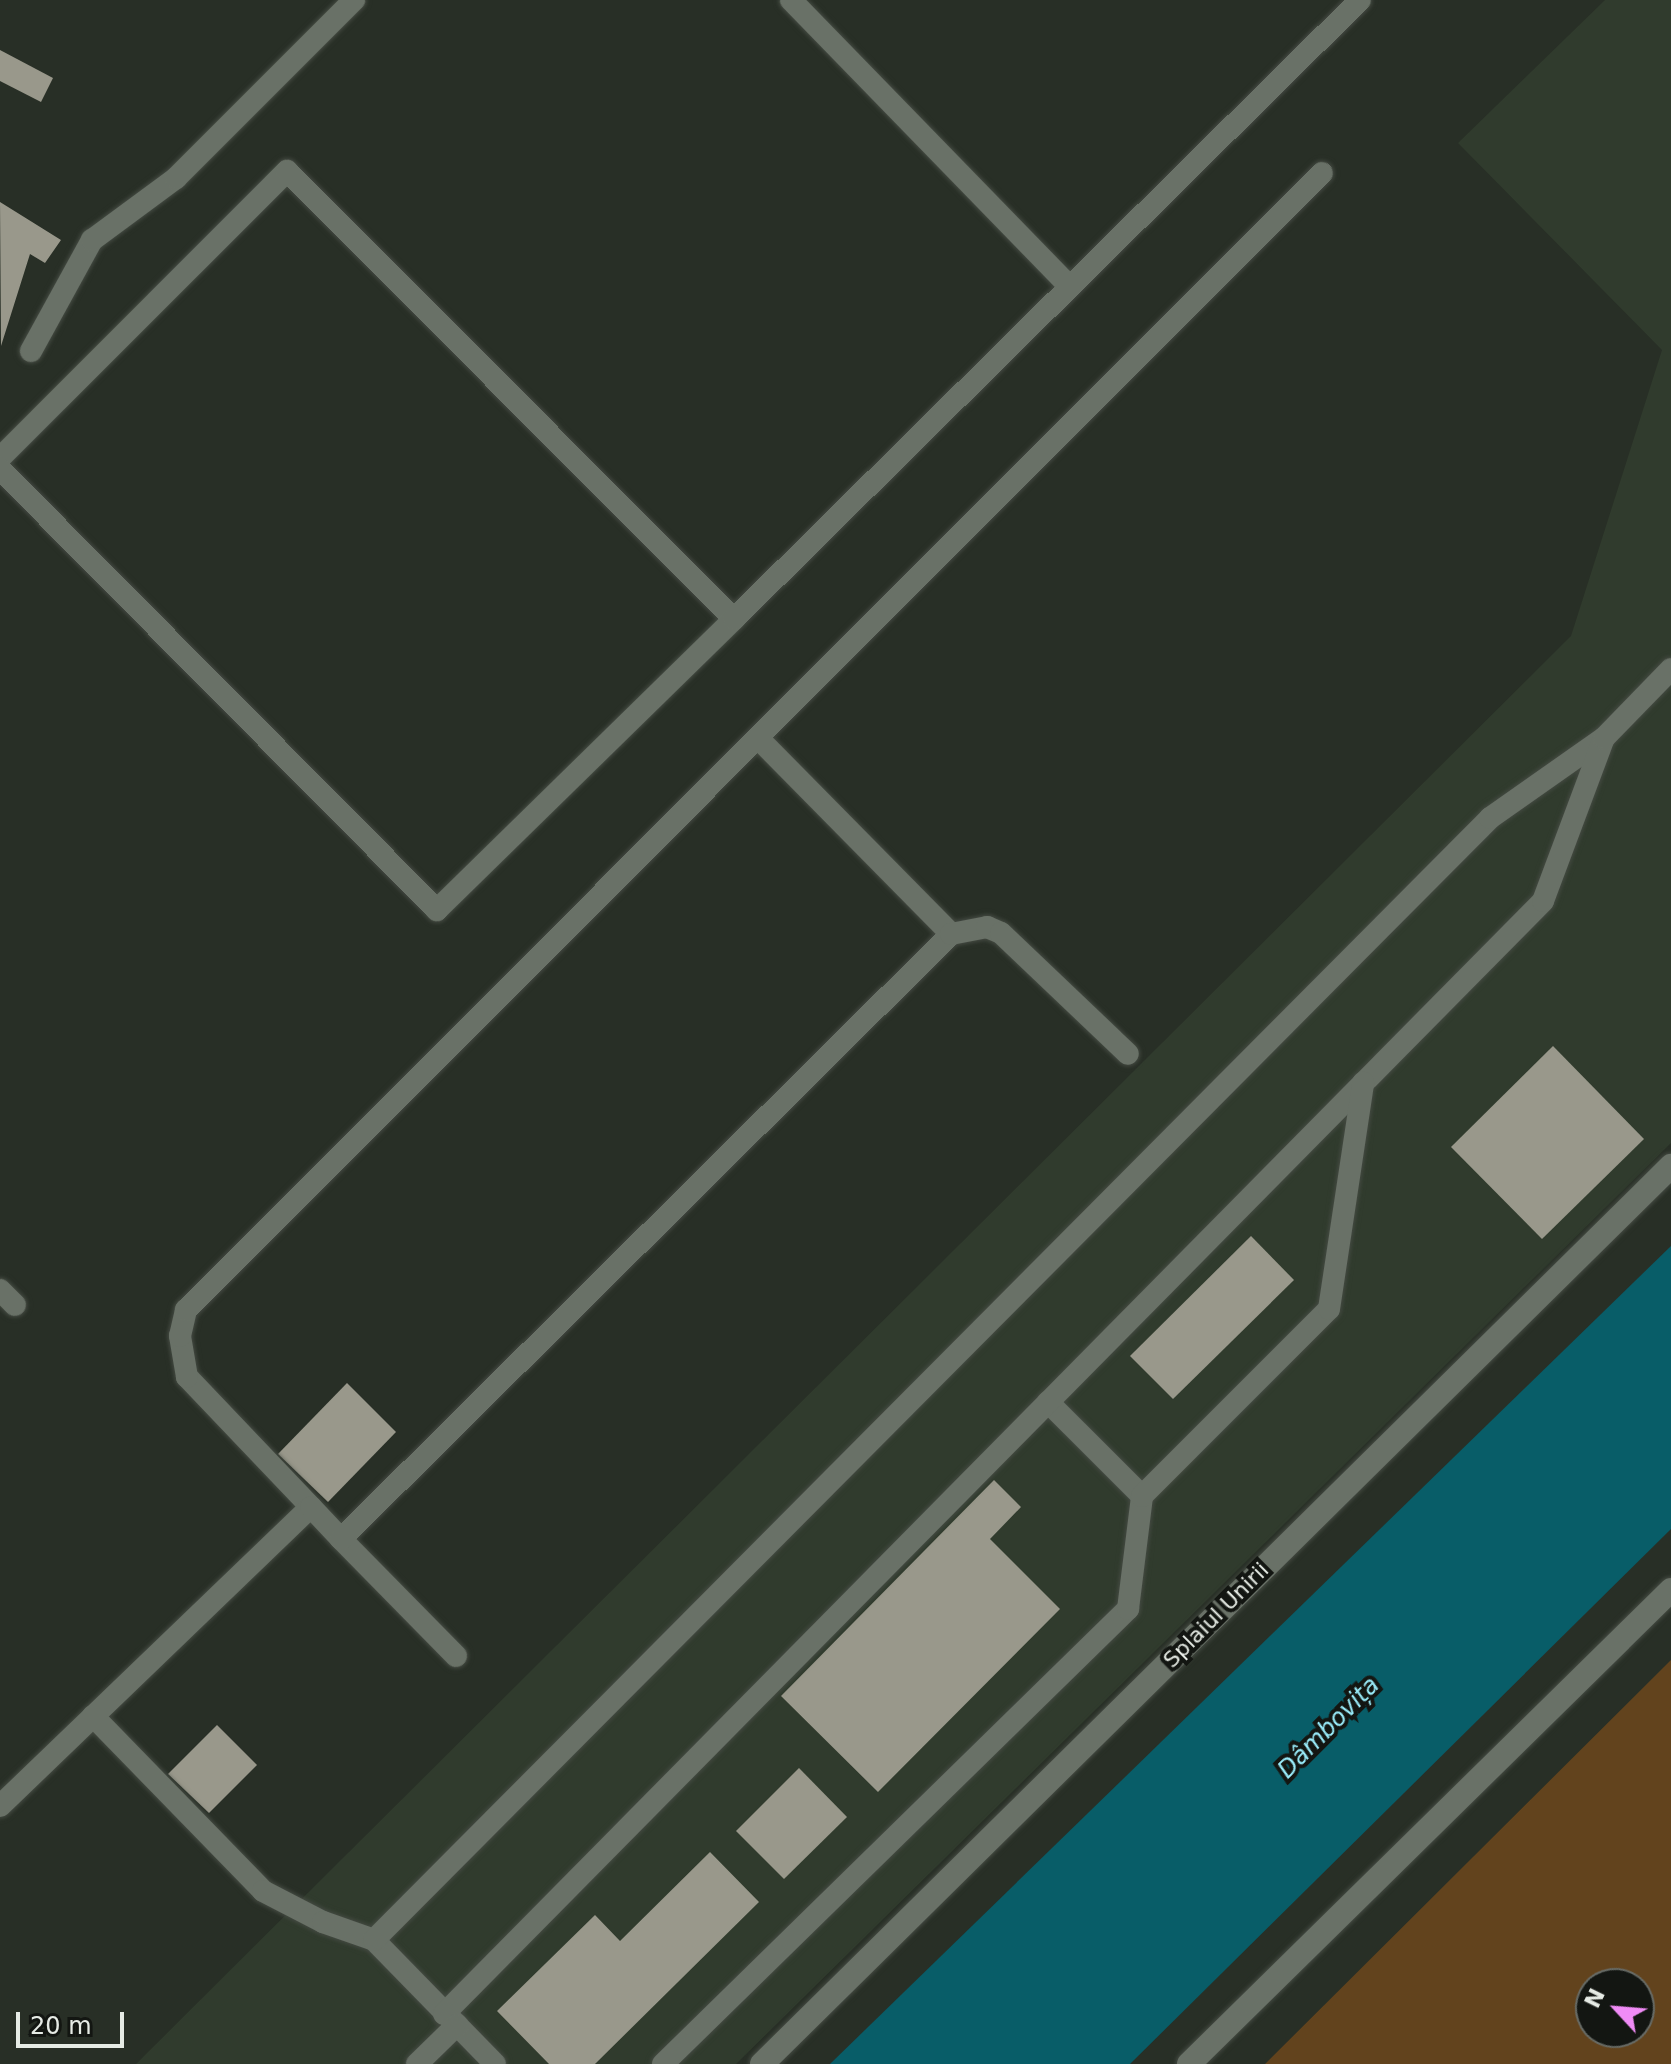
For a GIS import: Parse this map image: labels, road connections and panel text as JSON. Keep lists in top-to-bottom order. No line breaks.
{"streets":{"main road":["Splaiul Unirii"]},"water":["Dâmbovița"],"scale_bar":"20 m","north":"top left"}
